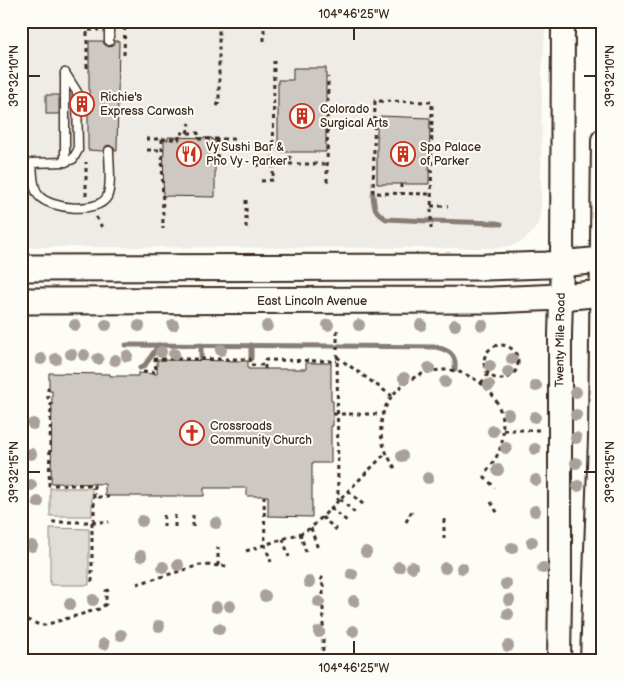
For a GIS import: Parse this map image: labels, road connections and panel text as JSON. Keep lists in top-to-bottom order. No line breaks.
{"streets":{"main road":["East Lincoln Avenue","Twenty Mile Road"]},"crossings":[["East Lincoln Avenue","Twenty Mile Road"]],"places":{"building":["Richie's Express Carwash","Colorado Surgical Arts","Spa Palace of Parker"],"restaurant":["Vy Sushi Bar & Pho Vy - Parker"],"church":["Crossroads Community Church"]},"coordinates":["104°46'25\"W","39°32'10\"N","39°32'15\"N"]}
